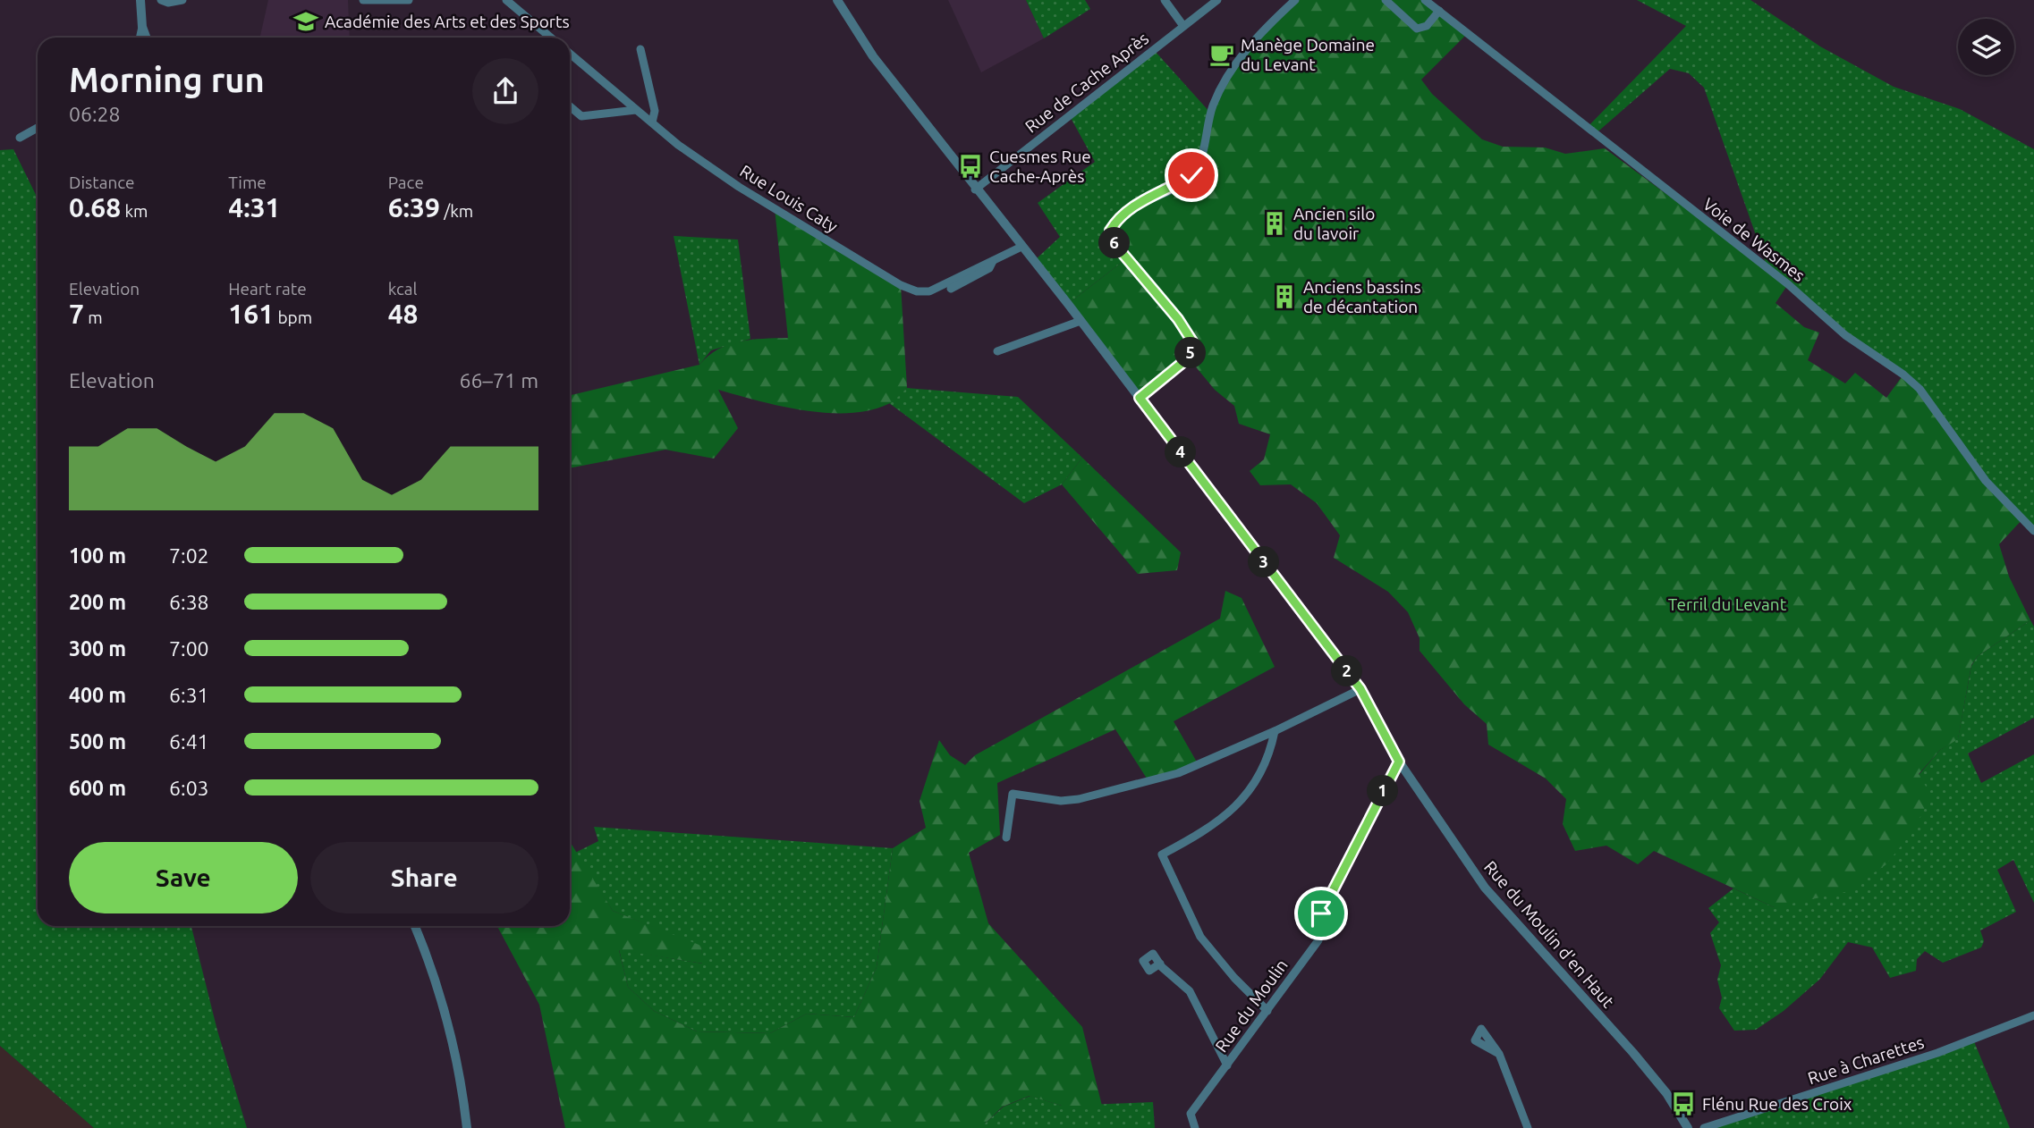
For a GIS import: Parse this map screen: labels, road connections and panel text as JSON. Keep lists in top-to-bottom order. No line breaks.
{"streets":{"street":["Rue de Cache Après","Rue Louis Caty","Voie de Wasmes","Rue du Moulin d'en Haut","Rue du Moulin","Rue à Charettes"]},"crossings":[["Rue de Cache Après","Rue du Moulin d'en Haut"],["Rue Louis Caty","Rue du Moulin d'en Haut"],["Rue du Moulin d'en Haut","Rue du Moulin"]],"parks":["Terril du Levant"],"places":{"school or university":["Académie des Arts et des Sports"],"cafe":["Manège Domaine du Levant"],"bus stop":["Cuesmes Rue Cache-Après","Flénu Rue des Croix"],"building":["Ancien silo du lavoir","Anciens bassins de décantation"]},"page":{"heading":["Morning run","06:28"],"stats":[["Distance","0.68 km"],["Time","4:31"],["Pace","6:39 /km"],["Elevation","7 m"],["Heart rate","161 bpm"],["kcal","48"]],"pins":["6","5","4","3","2","1"],"chart":["Elevation","66–71 m"],"list":[{"name":"100 m","note":"7:02"},{"name":"200 m","note":"6:38"},{"name":"300 m","note":"7:00"},{"name":"400 m","note":"6:31"},{"name":"500 m","note":"6:41"},{"name":"600 m","note":"6:03"}],"buttons":["Save","Share"]}}
